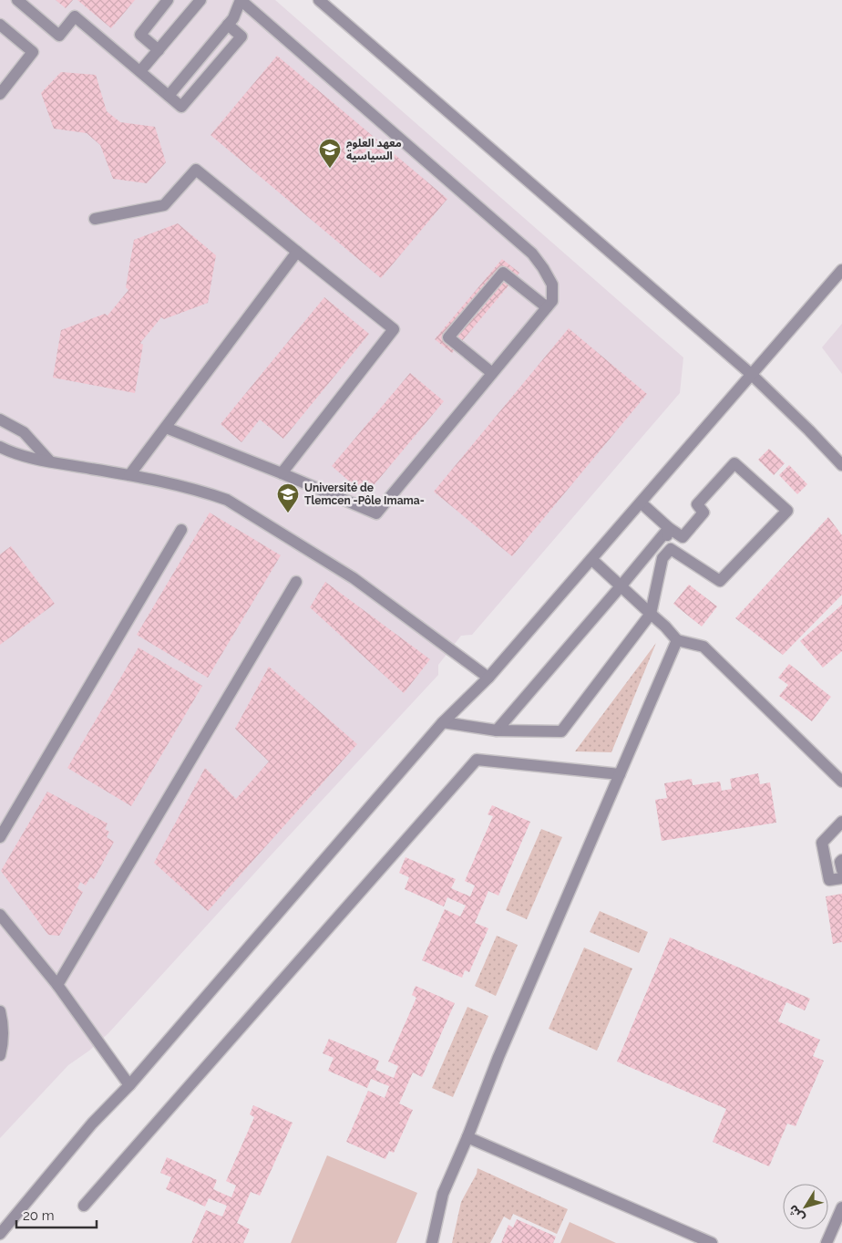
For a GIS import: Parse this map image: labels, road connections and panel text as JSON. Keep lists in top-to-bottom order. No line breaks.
{"places":{"school or university":["معهد العلوم السياسية","Université de Tlemcen -Pôle Imama-"]},"scale_bar":"20 m","north":"bottom left"}
